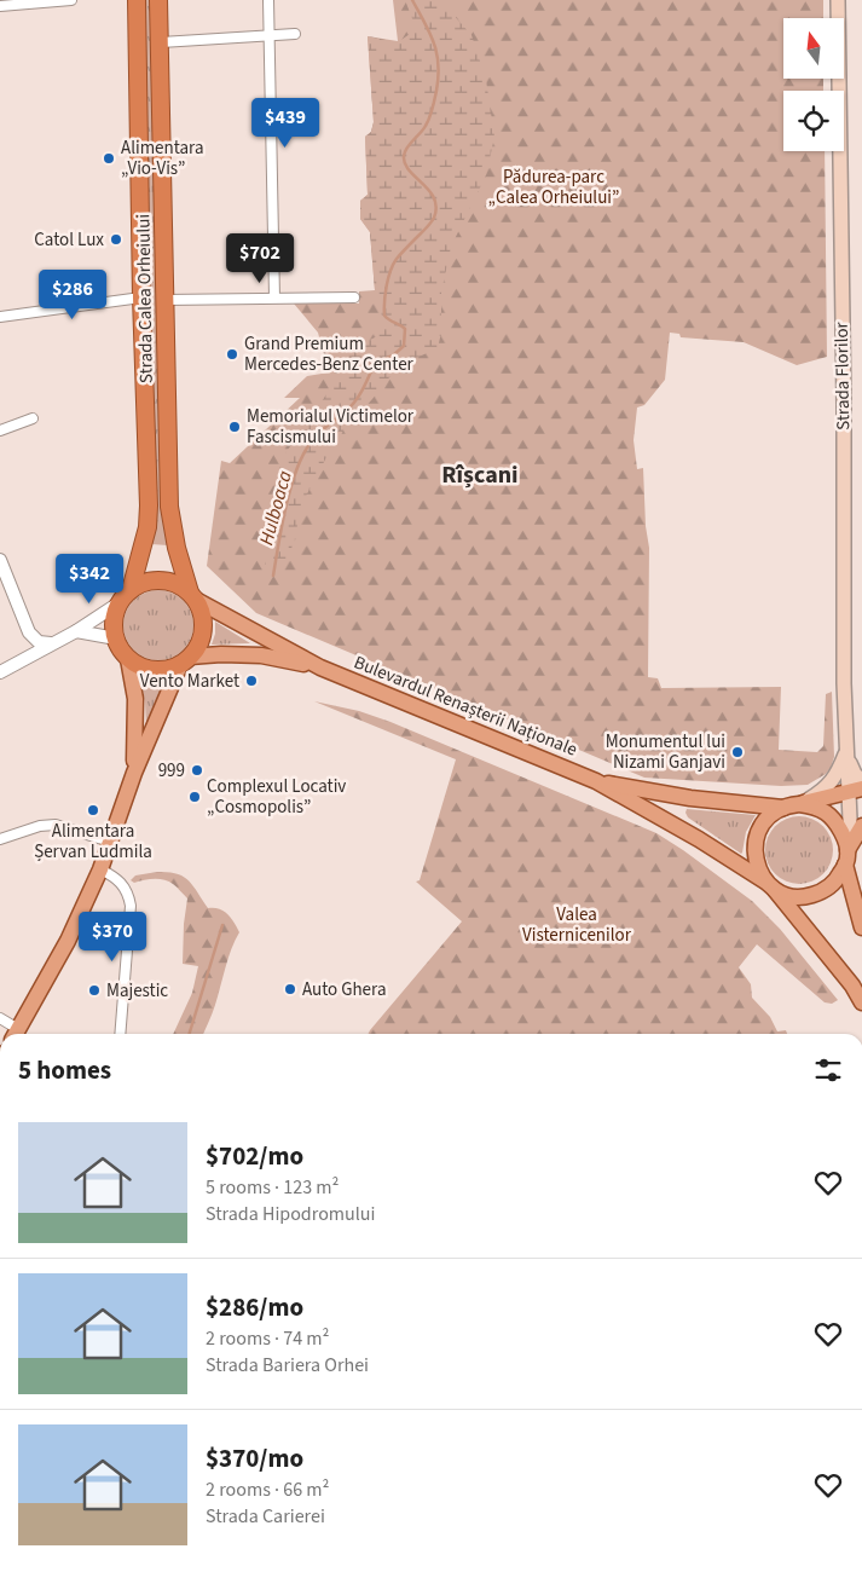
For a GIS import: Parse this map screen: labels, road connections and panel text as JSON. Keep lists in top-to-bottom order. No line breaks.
{"streets":{"highway":["Strada Calea Orheiului"],"main road":["Strada Florilor","Bulevardul Renașterii Naționale"]},"crossings":[["Strada Calea Orheiului","Bulevardul Renașterii Naționale"],["Strada Florilor","Bulevardul Renașterii Naționale"]],"districts":["Rîșcani"],"water":["Hulboaca"],"parks":["Pădurea-parc „Calea Orheiului”","Valea Visternicenilor"],"places":["Alimentara „Vio-Vis”","Catol Lux","Grand Premium Mercedes-Benz Center","Memorialul Victimelor Fascismului","Vento Market","Monumentul lui Nizami Ganjavi","999","Complexul Locativ „Cosmopolis”","Alimentara Șervan Ludmila","Auto Ghera","Majestic"],"north":"top","page":{"price":["$439","$702","$286","$342","$370"],"heading":"5 homes","list":[{"name":"$702/mo","note":"5 rooms · 123 m² · Strada Hipodromului"},{"name":"$286/mo","note":"2 rooms · 74 m² · Strada Bariera Orhei"},{"name":"$370/mo","note":"2 rooms · 66 m² · Strada Carierei"}]}}
